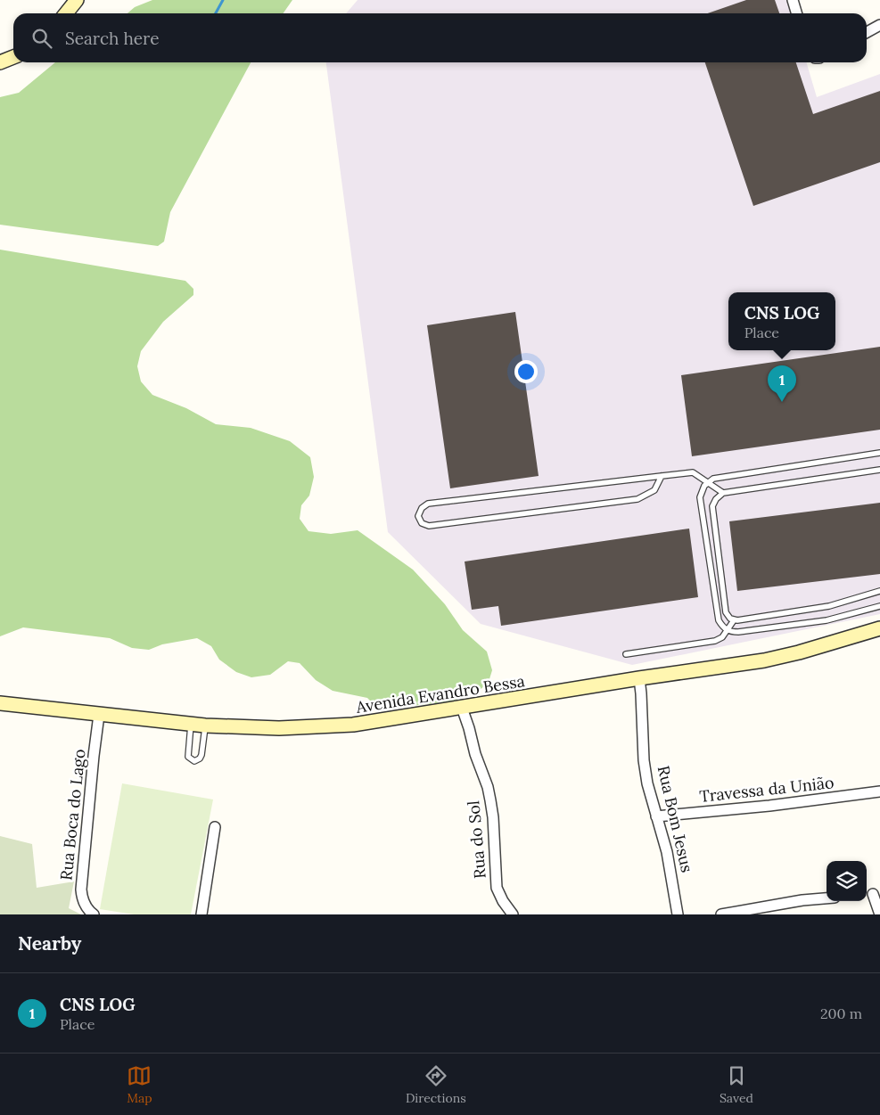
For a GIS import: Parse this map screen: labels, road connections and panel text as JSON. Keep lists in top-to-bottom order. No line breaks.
{"streets":{"main road":["Avenida Evandro Bessa"],"street":["Travessa da União","Rua Boca do Lago","Rua Bom Jesus","Rua do Sol"]},"crossings":[["Avenida Evandro Bessa","Rua Boca do Lago"],["Avenida Evandro Bessa","Rua Bom Jesus"],["Avenida Evandro Bessa","Rua do Sol"],["Travessa da União","Rua Bom Jesus"]],"page":{"search":"Search here","popup":["CNS LOG","Place"],"pins":"1","heading":"Nearby","list":[{"mark":"1","name":"CNS LOG","note":"Place","value":"200 m"}],"nav":["Map","Directions","Saved"]}}
